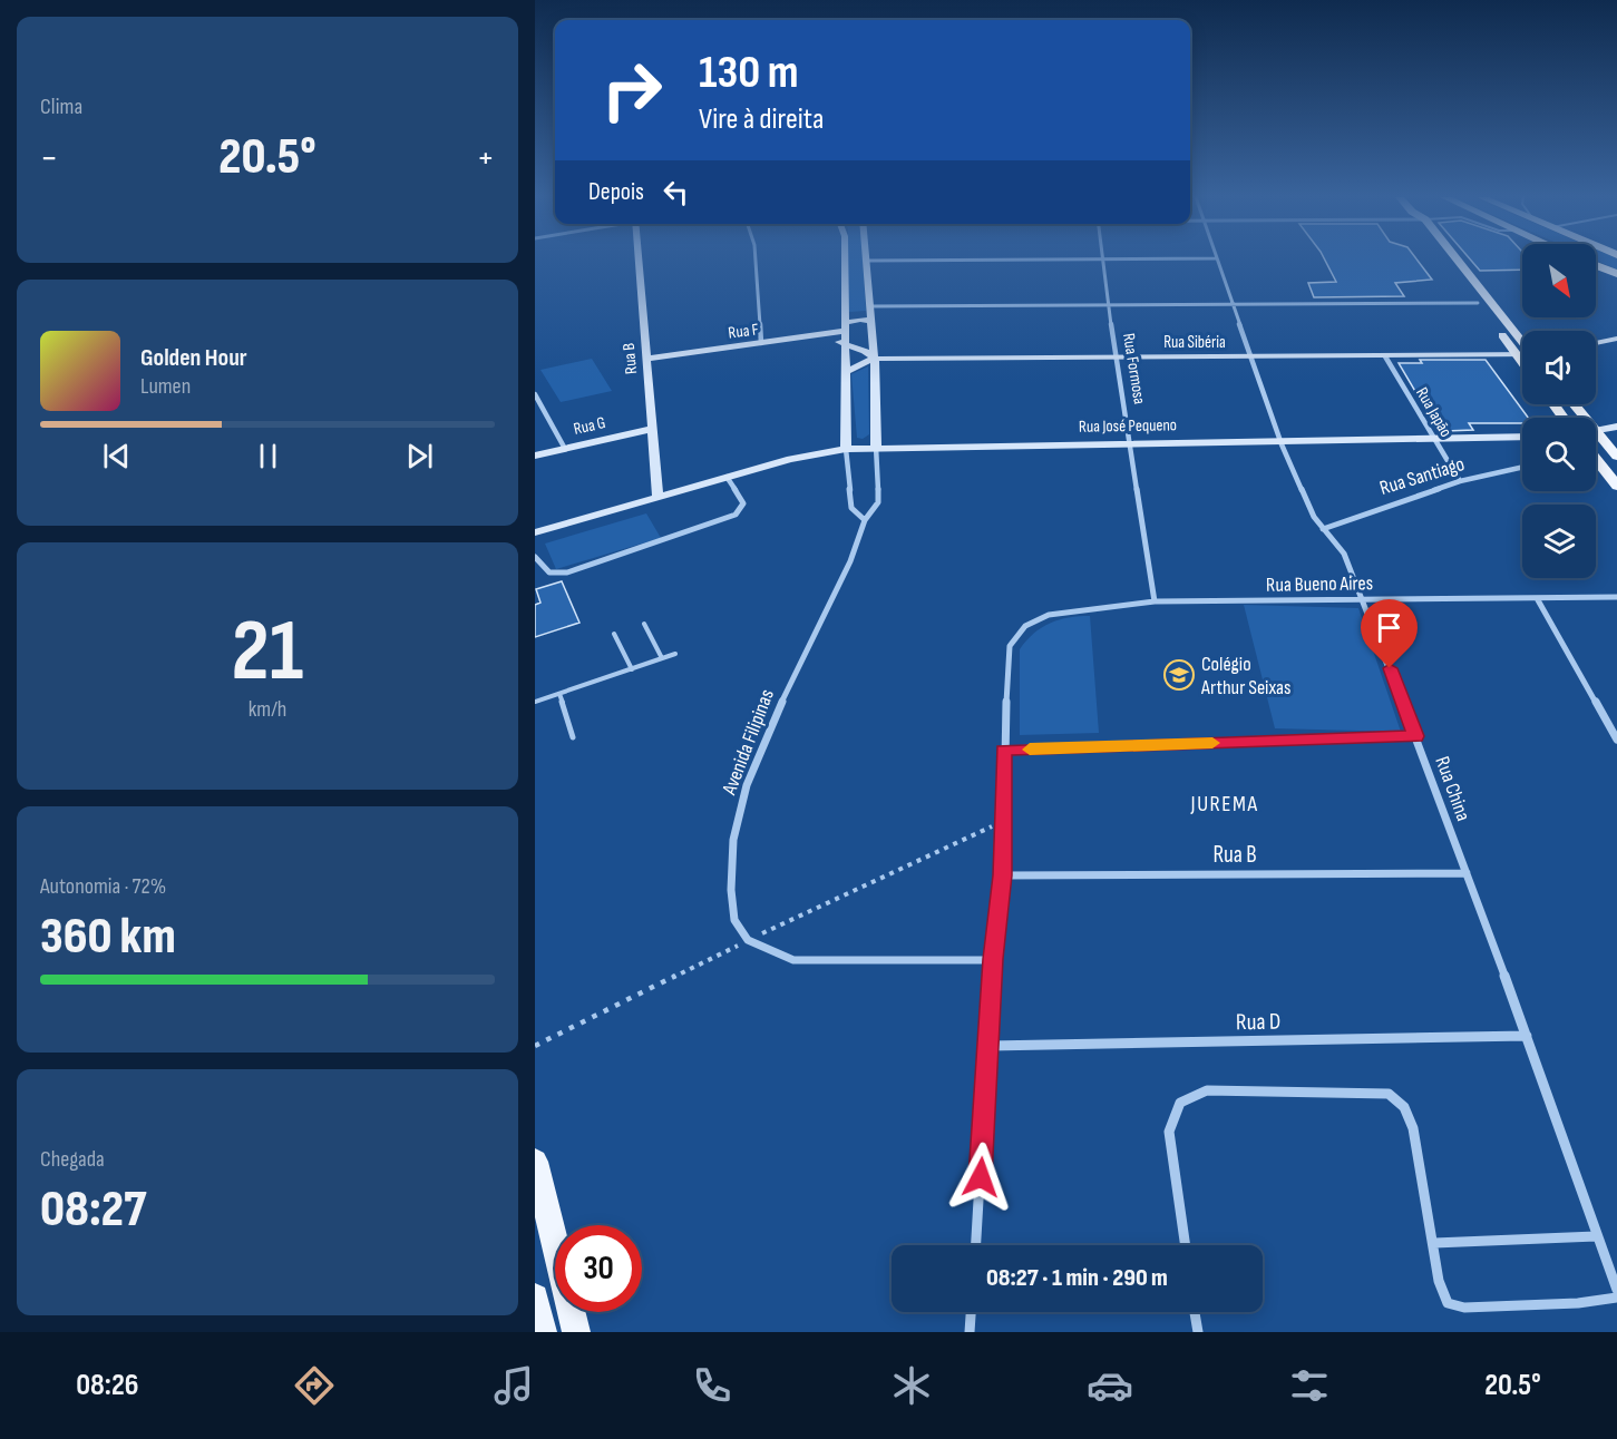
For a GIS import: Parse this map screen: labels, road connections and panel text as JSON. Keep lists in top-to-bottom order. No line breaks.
{"streets":{"main road":["Rua F","Rua Sibéria","Rua B","Rua G","Rua José Pequeno","Avenida Filipinas"],"street":["Rua Formosa","Rua Japão","Rua Santiago","Rua Bueno Aires","Rua China","Rua D"]},"crossings":[["Rua F","Rua B"],["Rua F","Avenida Filipinas"],["Rua Sibéria","Rua Formosa"],["Rua Sibéria","Rua Japão"],["Rua Sibéria","Avenida Filipinas"],["Rua Sibéria","Rua China"],["Rua B","Rua G"],["Rua B","Rua José Pequeno"],["Rua B","Rua China"],["Rua Formosa","Rua José Pequeno"],["Rua Formosa","Rua Bueno Aires"],["Rua Japão","Rua José Pequeno"],["Rua Japão","Rua Santiago"],["Rua José Pequeno","Avenida Filipinas"],["Rua José Pequeno","Rua China"],["Rua Santiago","Rua China"],["Rua Bueno Aires","Rua China"],["Rua China","Rua D"]],"districts":["JUREMA"],"places":{"school or university":["Colégio Arthur Seixas"]},"north":"bottom right","page":{"tile":["Clima",["21","km/h"],["Autonomia · 72%","360 km"],["Chegada","08:27"]],"turn":["130 m","Vire à direita"],"heat":["−","20.5°","+"],"then":"Depois","song":["Golden Hour","Lumen"],"limit":"30","trip":"08:27 · 1 min · 290 m","tabs":["08:26","20.5°"]}}
